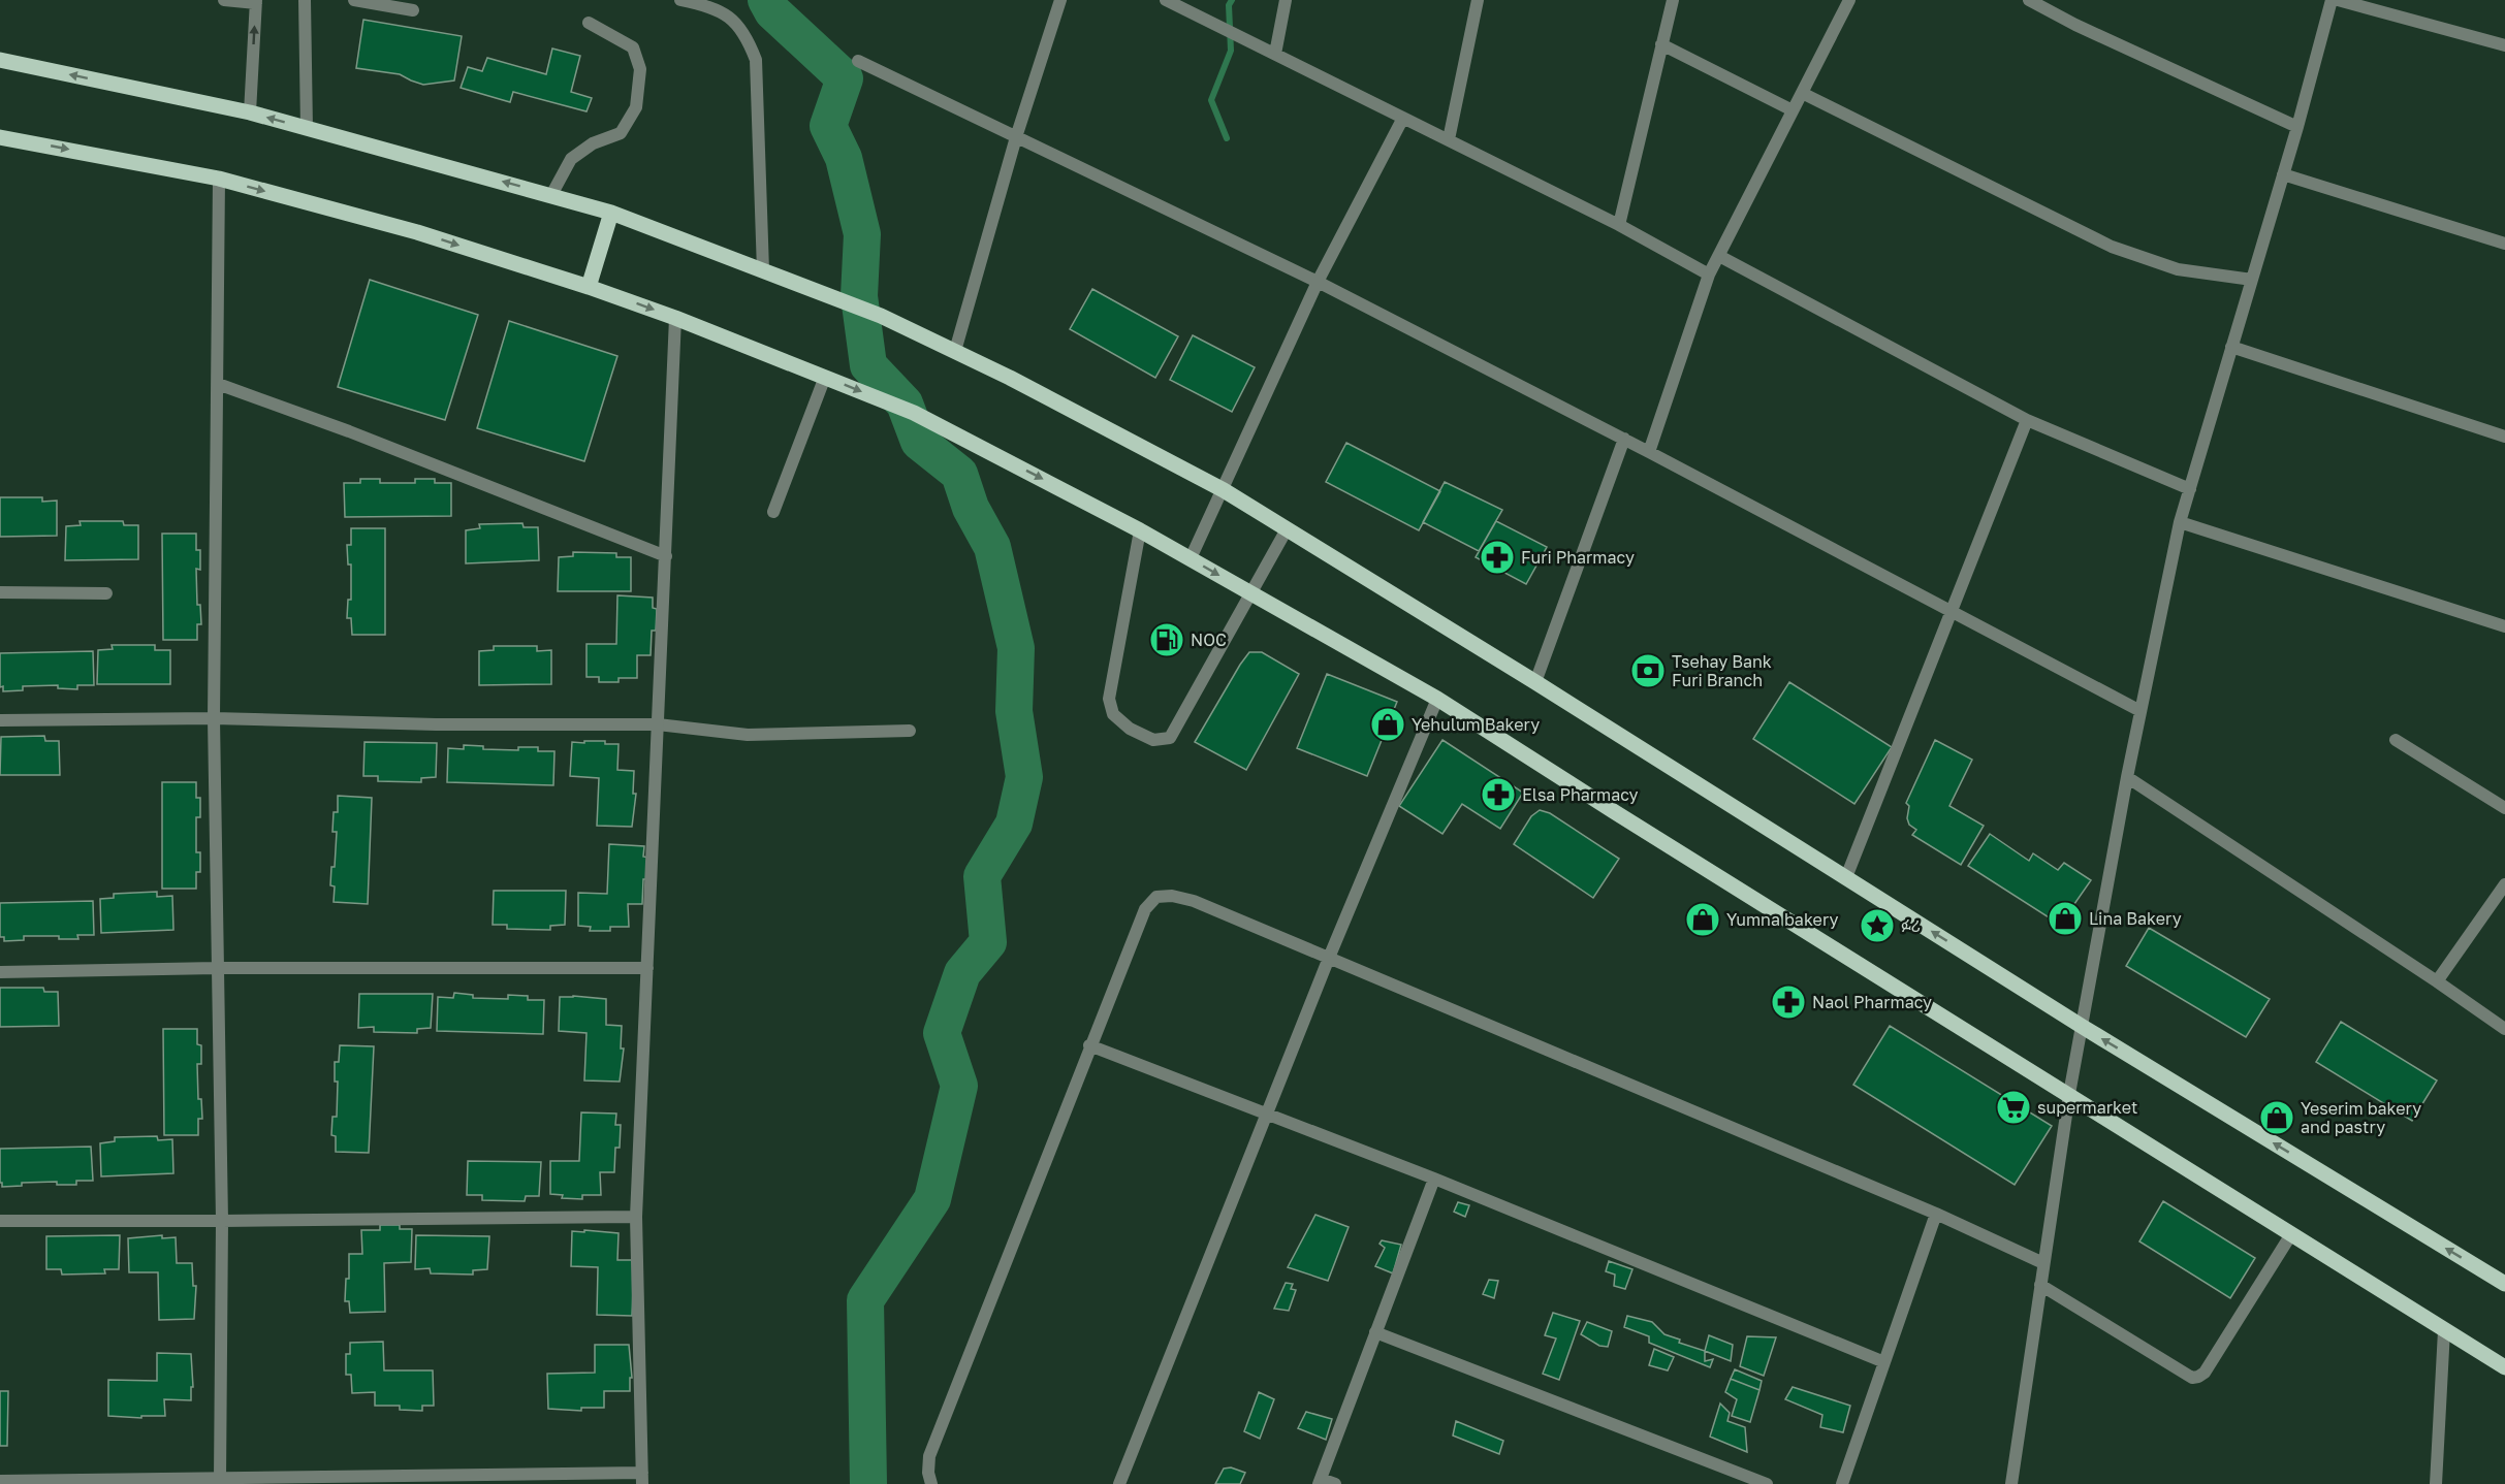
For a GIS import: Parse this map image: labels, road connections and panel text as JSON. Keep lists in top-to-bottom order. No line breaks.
{"places":{"pharmacy":["Furi Pharmacy","Elsa Pharmacy","Naol Pharmacy"],"fuel station":["NOC"],"bank":["Tsehay Bank Furi Branch"],"shop":["Yehulum Bakery","Lina Bakery","Yumna bakery","Yeserim bakery and pastry"],"place":["ፉሪ"],"supermarket":["supermarket"]}}
